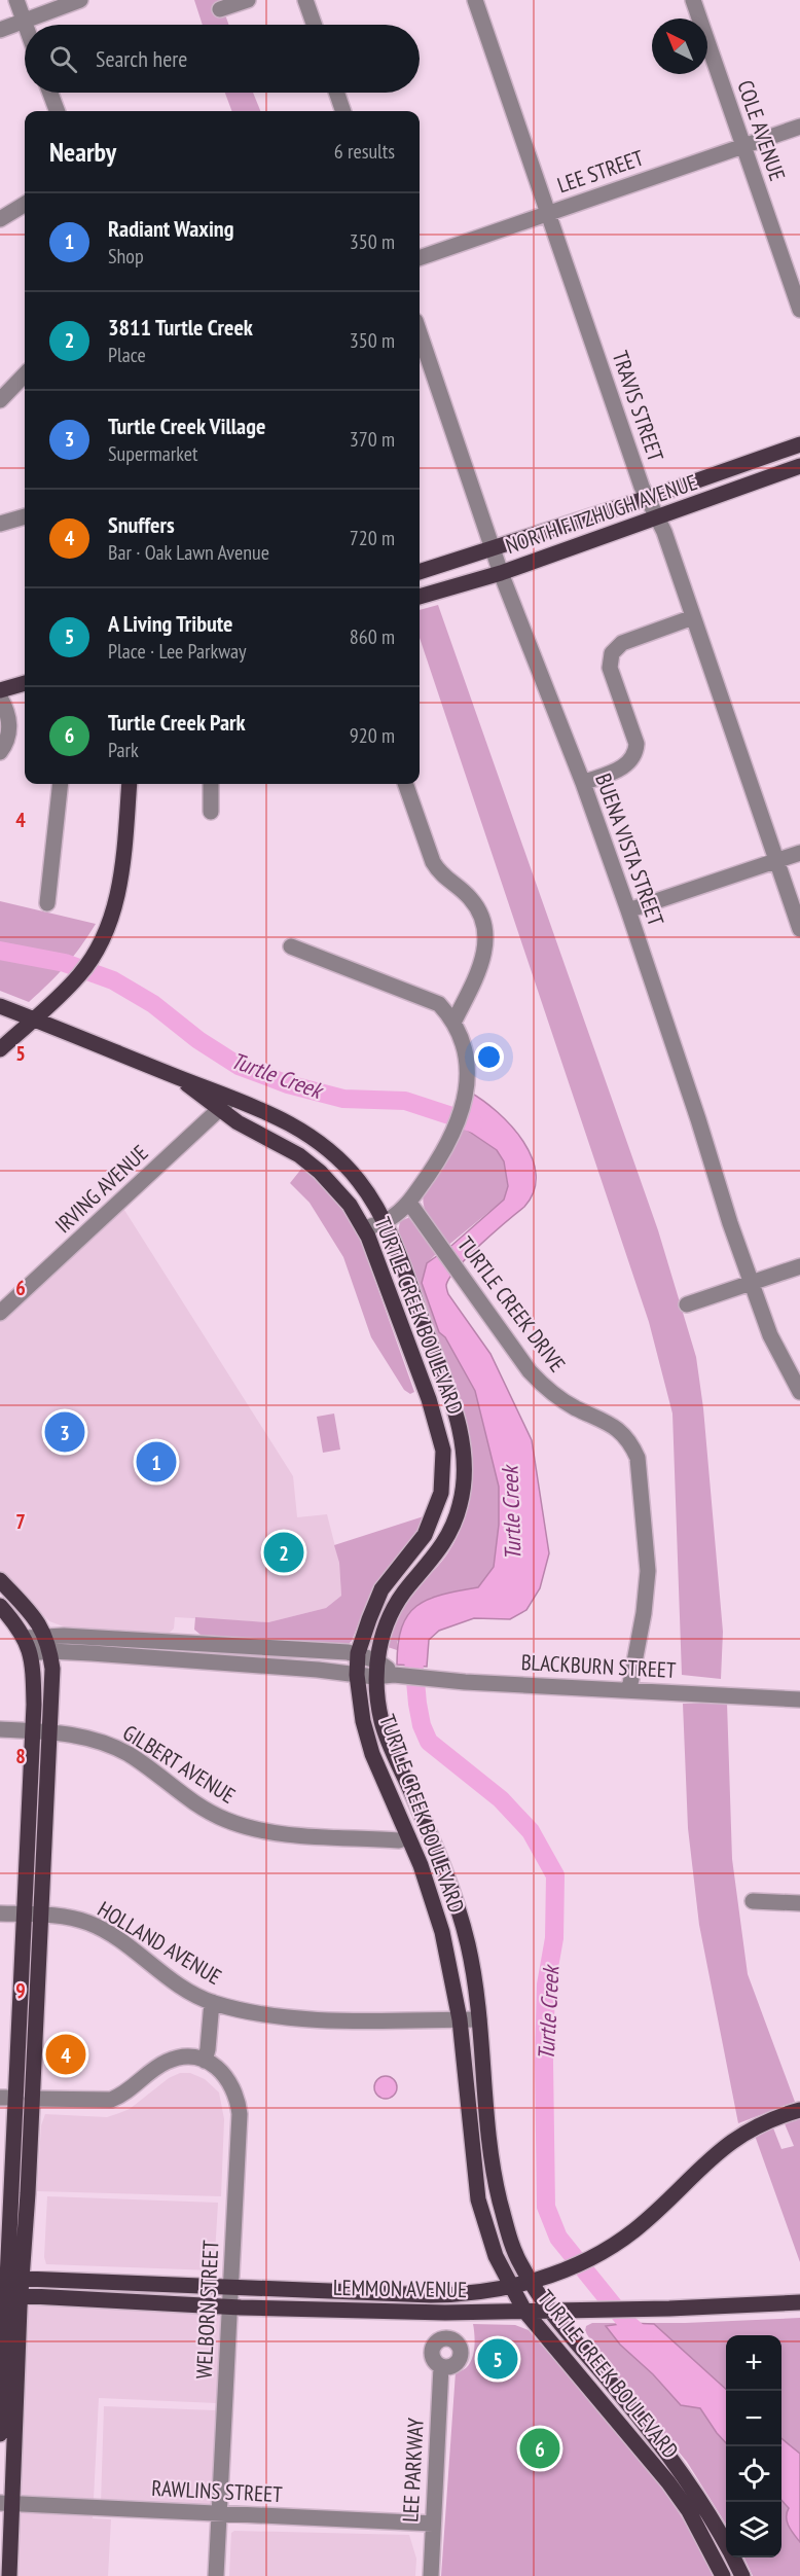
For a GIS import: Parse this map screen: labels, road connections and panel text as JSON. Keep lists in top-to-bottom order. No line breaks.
{"streets":{"main road":["NORTH FITZHUGH AVENUE","TURTLE CREEK BOULEVARD","LEMMON AVENUE"],"street":["COLE AVENUE","LEE STREET","TRAVIS STREET","BUENA VISTA STREET","IRVING AVENUE","TURTLE CREEK DRIVE","BLACKBURN STREET","GILBERT AVENUE","HOLLAND AVENUE","WELBORN STREET","LEE PARKWAY","RAWLINS STREET"]},"crossings":[["COLE AVENUE","LEE STREET"],["LEE STREET","TRAVIS STREET"],["TRAVIS STREET","NORTH FITZHUGH AVENUE"],["NORTH FITZHUGH AVENUE","BUENA VISTA STREET"],["IRVING AVENUE","TURTLE CREEK BOULEVARD"],["TURTLE CREEK DRIVE","BLACKBURN STREET"],["TURTLE CREEK BOULEVARD","BLACKBURN STREET"],["TURTLE CREEK BOULEVARD","GILBERT AVENUE"],["TURTLE CREEK BOULEVARD","HOLLAND AVENUE"],["TURTLE CREEK BOULEVARD","LEMMON AVENUE"],["LEMMON AVENUE","WELBORN STREET"],["WELBORN STREET","RAWLINS STREET"],["LEE PARKWAY","RAWLINS STREET"]],"water":["Turtle Creek"],"north":"top left","page":{"search":"Search here","heading":["Nearby","6 results"],"list":[{"mark":"1","name":"Radiant Waxing","note":"Shop","value":"350 m"},{"mark":"2","name":"3811 Turtle Creek","note":"Place","value":"350 m"},{"mark":"3","name":"Turtle Creek Village","note":"Supermarket","value":"370 m"},{"mark":"4","name":"Snuffers","note":"Bar · Oak Lawn Avenue","value":"720 m"},{"mark":"5","name":"A Living Tribute","note":"Place · Lee Parkway","value":"860 m"},{"mark":"6","name":"Turtle Creek Park","note":"Park","value":"920 m"}],"pins":["3","1","2","4","5","6"],"map_buttons":["+","−"]},"grid":{"rows":["4","5","6","7","8","9"]}}
